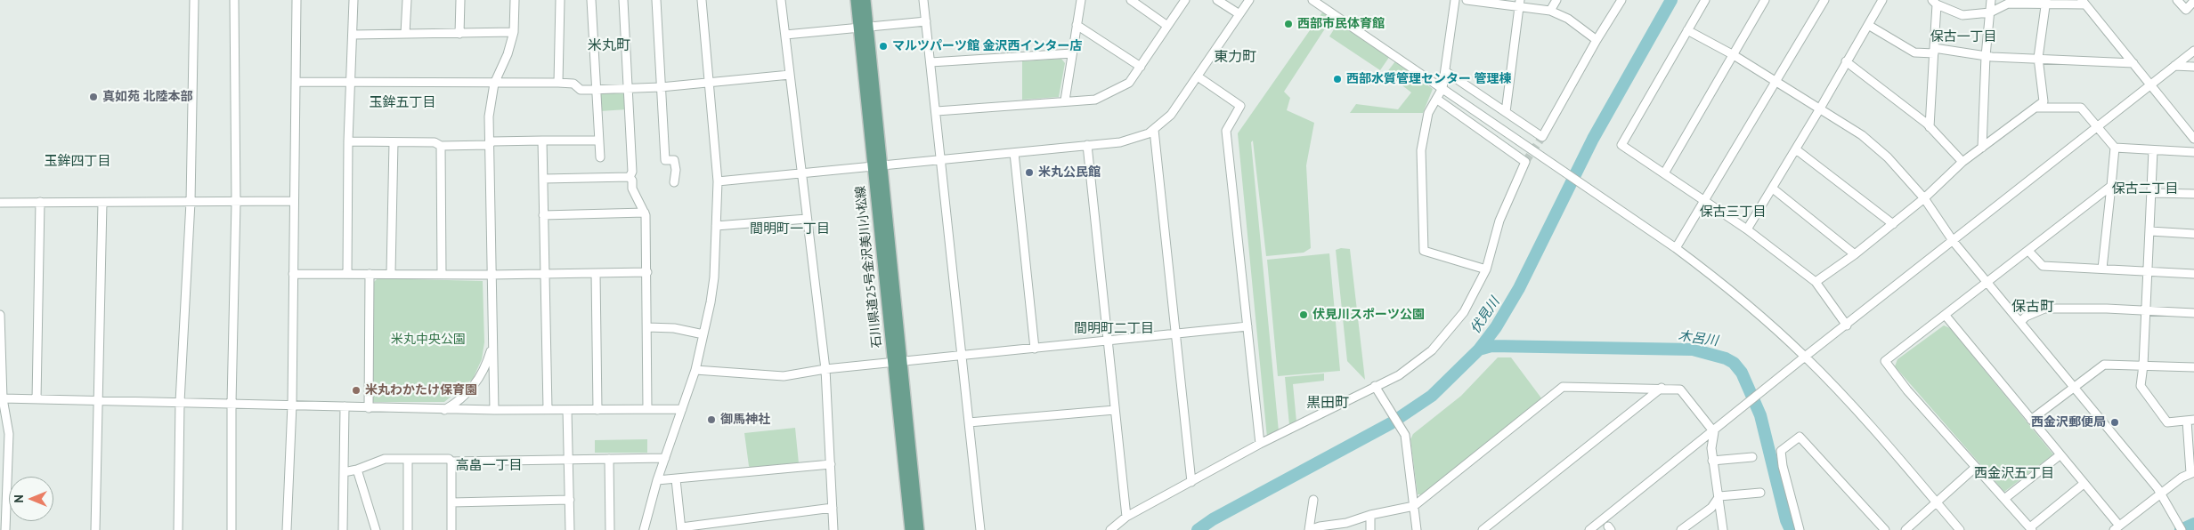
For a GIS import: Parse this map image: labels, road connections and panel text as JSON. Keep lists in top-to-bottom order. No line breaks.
{"streets":{"main road":["石川県道25号金沢美川小松線"]},"districts":["保古一丁目","米丸町","東力町","玉鉾五丁目","玉鉾四丁目","保古二丁目","保古三丁目","間明町一丁目","保古町","間明町二丁目","黒田町","高畠一丁目","西金沢五丁目"],"water":["伏見川","木呂川"],"parks":["米丸中央公園"],"places":["西部市民体育館","マルツパーツ館 金沢西インター店","西部水質管理センター 管理棟","真如苑 北陸本部","米丸公民館","伏見川スポーツ公園","米丸わかたけ保育園","御馬神社","西金沢郵便局"],"north":"left"}
